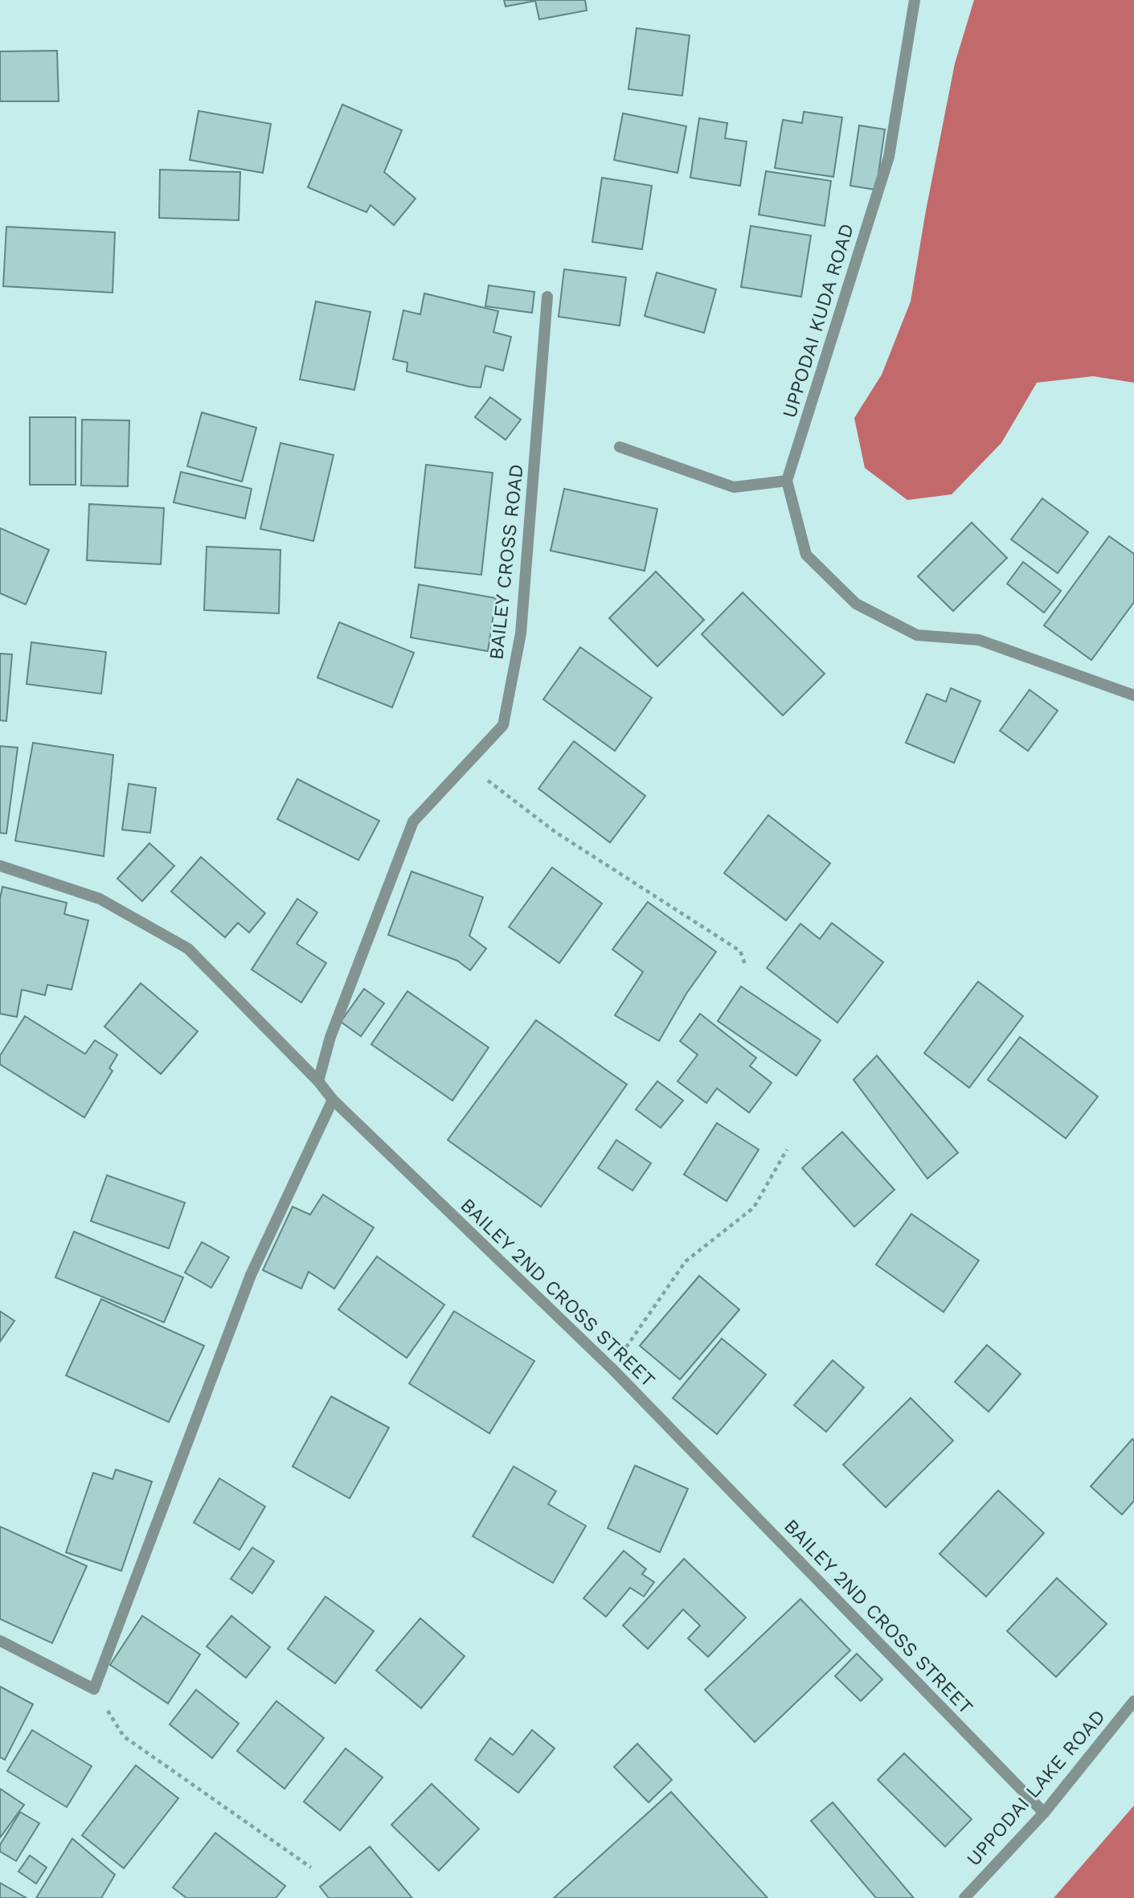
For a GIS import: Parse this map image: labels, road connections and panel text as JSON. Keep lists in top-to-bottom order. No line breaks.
{"streets":{"street":["UPPODAI KUDA ROAD","BAILEY CROSS ROAD","BAILEY 2ND CROSS STREET","UPPODAI LAKE ROAD"]},"crossings":[["BAILEY CROSS ROAD","BAILEY 2ND CROSS STREET"],["BAILEY 2ND CROSS STREET","UPPODAI LAKE ROAD"]]}
